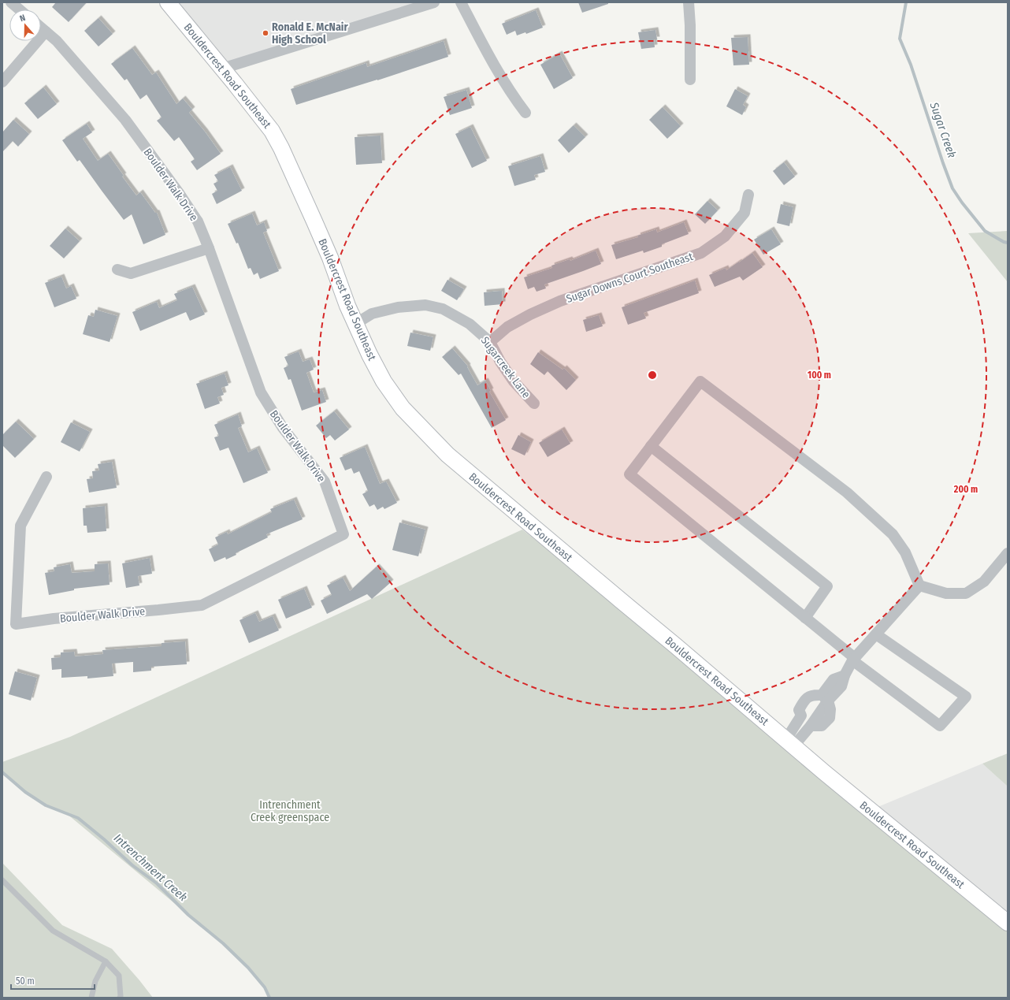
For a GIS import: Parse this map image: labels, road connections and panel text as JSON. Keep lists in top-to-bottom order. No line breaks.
{"streets":{"street":["Bouldercrest Road Southeast","Boulder Walk Drive","Sugar Downs Court Southeast","Sugarcreek Lane"]},"crossings":[["Bouldercrest Road Southeast","Sugarcreek Lane"],["Sugar Downs Court Southeast","Sugarcreek Lane"]],"water":["Sugar Creek","Intrenchment Creek"],"parks":["Intrenchment Creek greenspace"],"places":["Ronald E. McNair High School"],"scale_bar":"50 m","north":"top","rings":["100 m","200 m"]}
